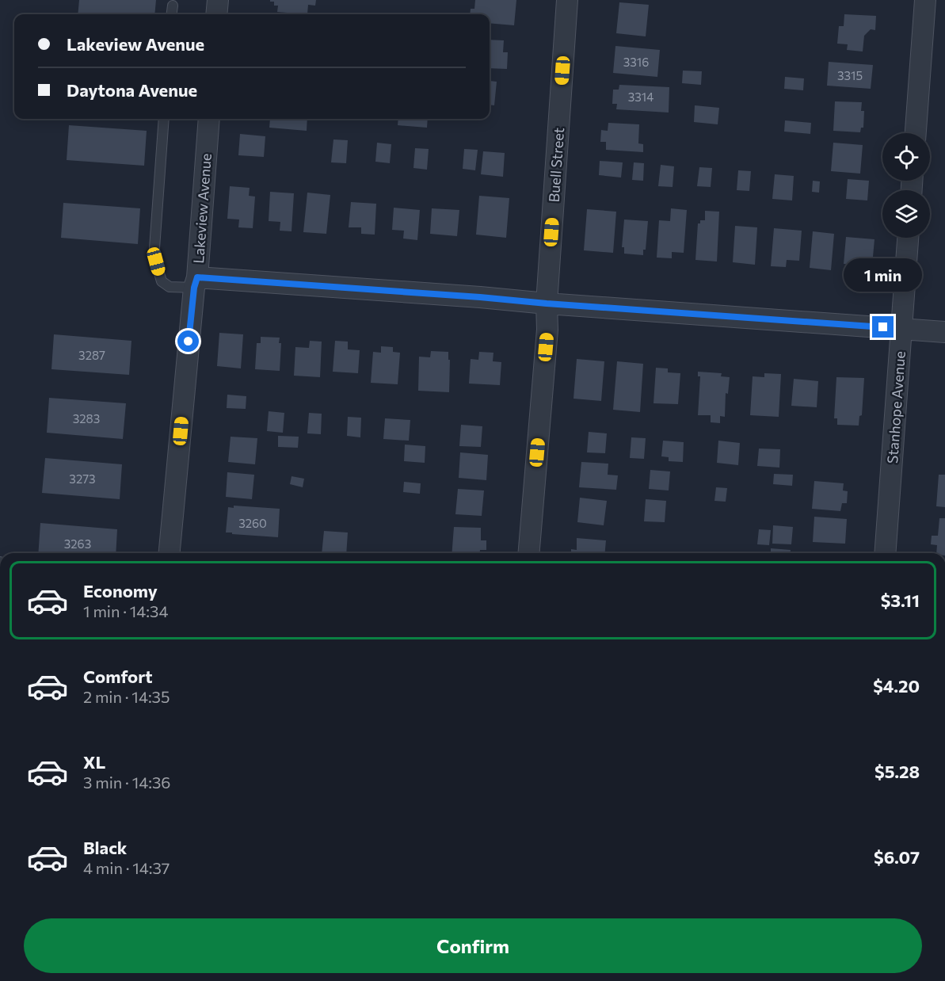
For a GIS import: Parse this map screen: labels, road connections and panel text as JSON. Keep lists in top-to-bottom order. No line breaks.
{"streets":{"street":["Buell Street","Lakeview Avenue","Stanhope Avenue"]},"house_numbers":["3316","3315","3314","3287","3283","3273","3260","3263"],"page":{"banner":["Lakeview Avenue","Daytona Avenue"],"bubble":"1 min","list":[{"name":"Economy","note":"1 min · 14:34","value":"$3.11"},{"name":"Comfort","note":"2 min · 14:35","value":"$4.20"},{"name":"XL","note":"3 min · 14:36","value":"$5.28"},{"name":"Black","note":"4 min · 14:37","value":"$6.07"}],"buttons":"Confirm"}}
